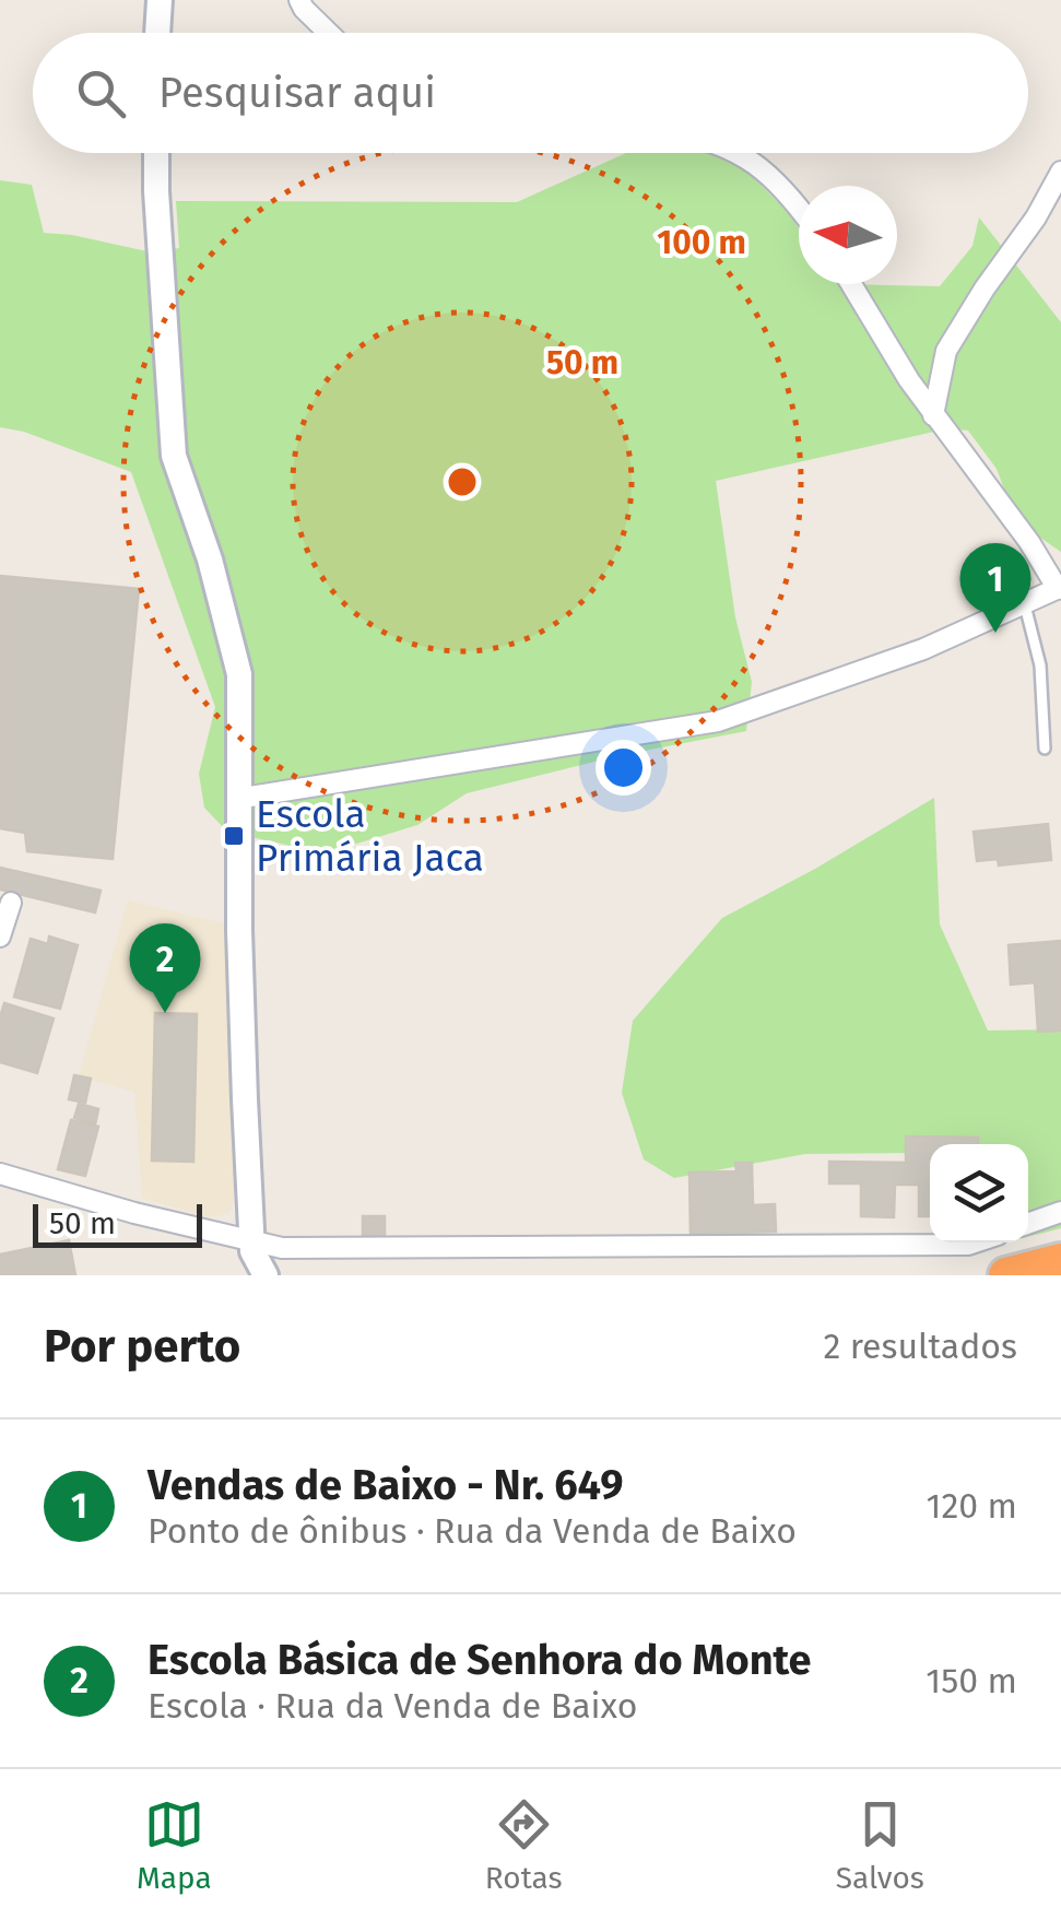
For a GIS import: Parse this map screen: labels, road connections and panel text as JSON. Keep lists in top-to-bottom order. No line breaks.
{"places":{"transit":["Escola Primária Jaca"]},"scale_bar":"50 m","north":"left","page":{"search":"Pesquisar aqui","pins":["1","2"],"scale":"50 m","heading":["Por perto","2 resultados"],"list":[{"mark":"1","name":"Vendas de Baixo - Nr. 649","note":"Ponto de ônibus · Rua da Venda de Baixo","value":"120 m"},{"mark":"2","name":"Escola Básica de Senhora do Monte","note":"Escola · Rua da Venda de Baixo","value":"150 m"}],"nav":["Mapa","Rotas","Salvos"]},"rings":["100 m","50 m"]}
